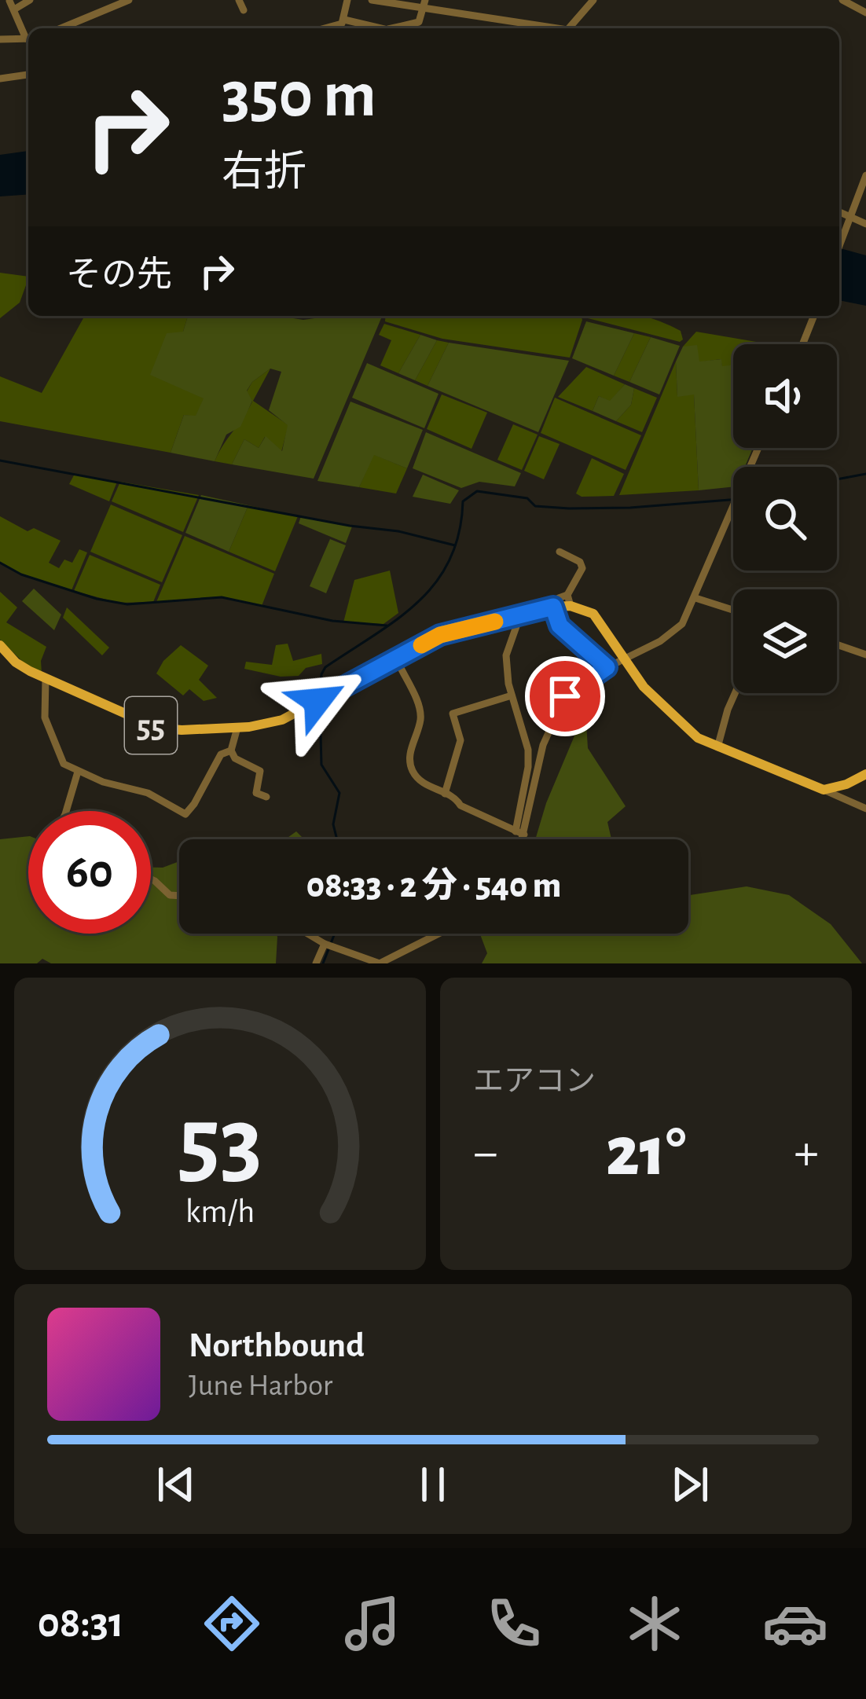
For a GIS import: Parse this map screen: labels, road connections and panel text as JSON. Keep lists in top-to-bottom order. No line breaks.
{"streets":{"main road":["55"]},"page":{"turn":["350 m","右折"],"then":"その先","limit":"60","trip":"08:33 · 2 分 · 540 m","tile":"エアコン","heat":["−","21°","+"],"song":["Northbound","June Harbor"],"tabs":"08:31","gauge":["53","km/h"]}}
